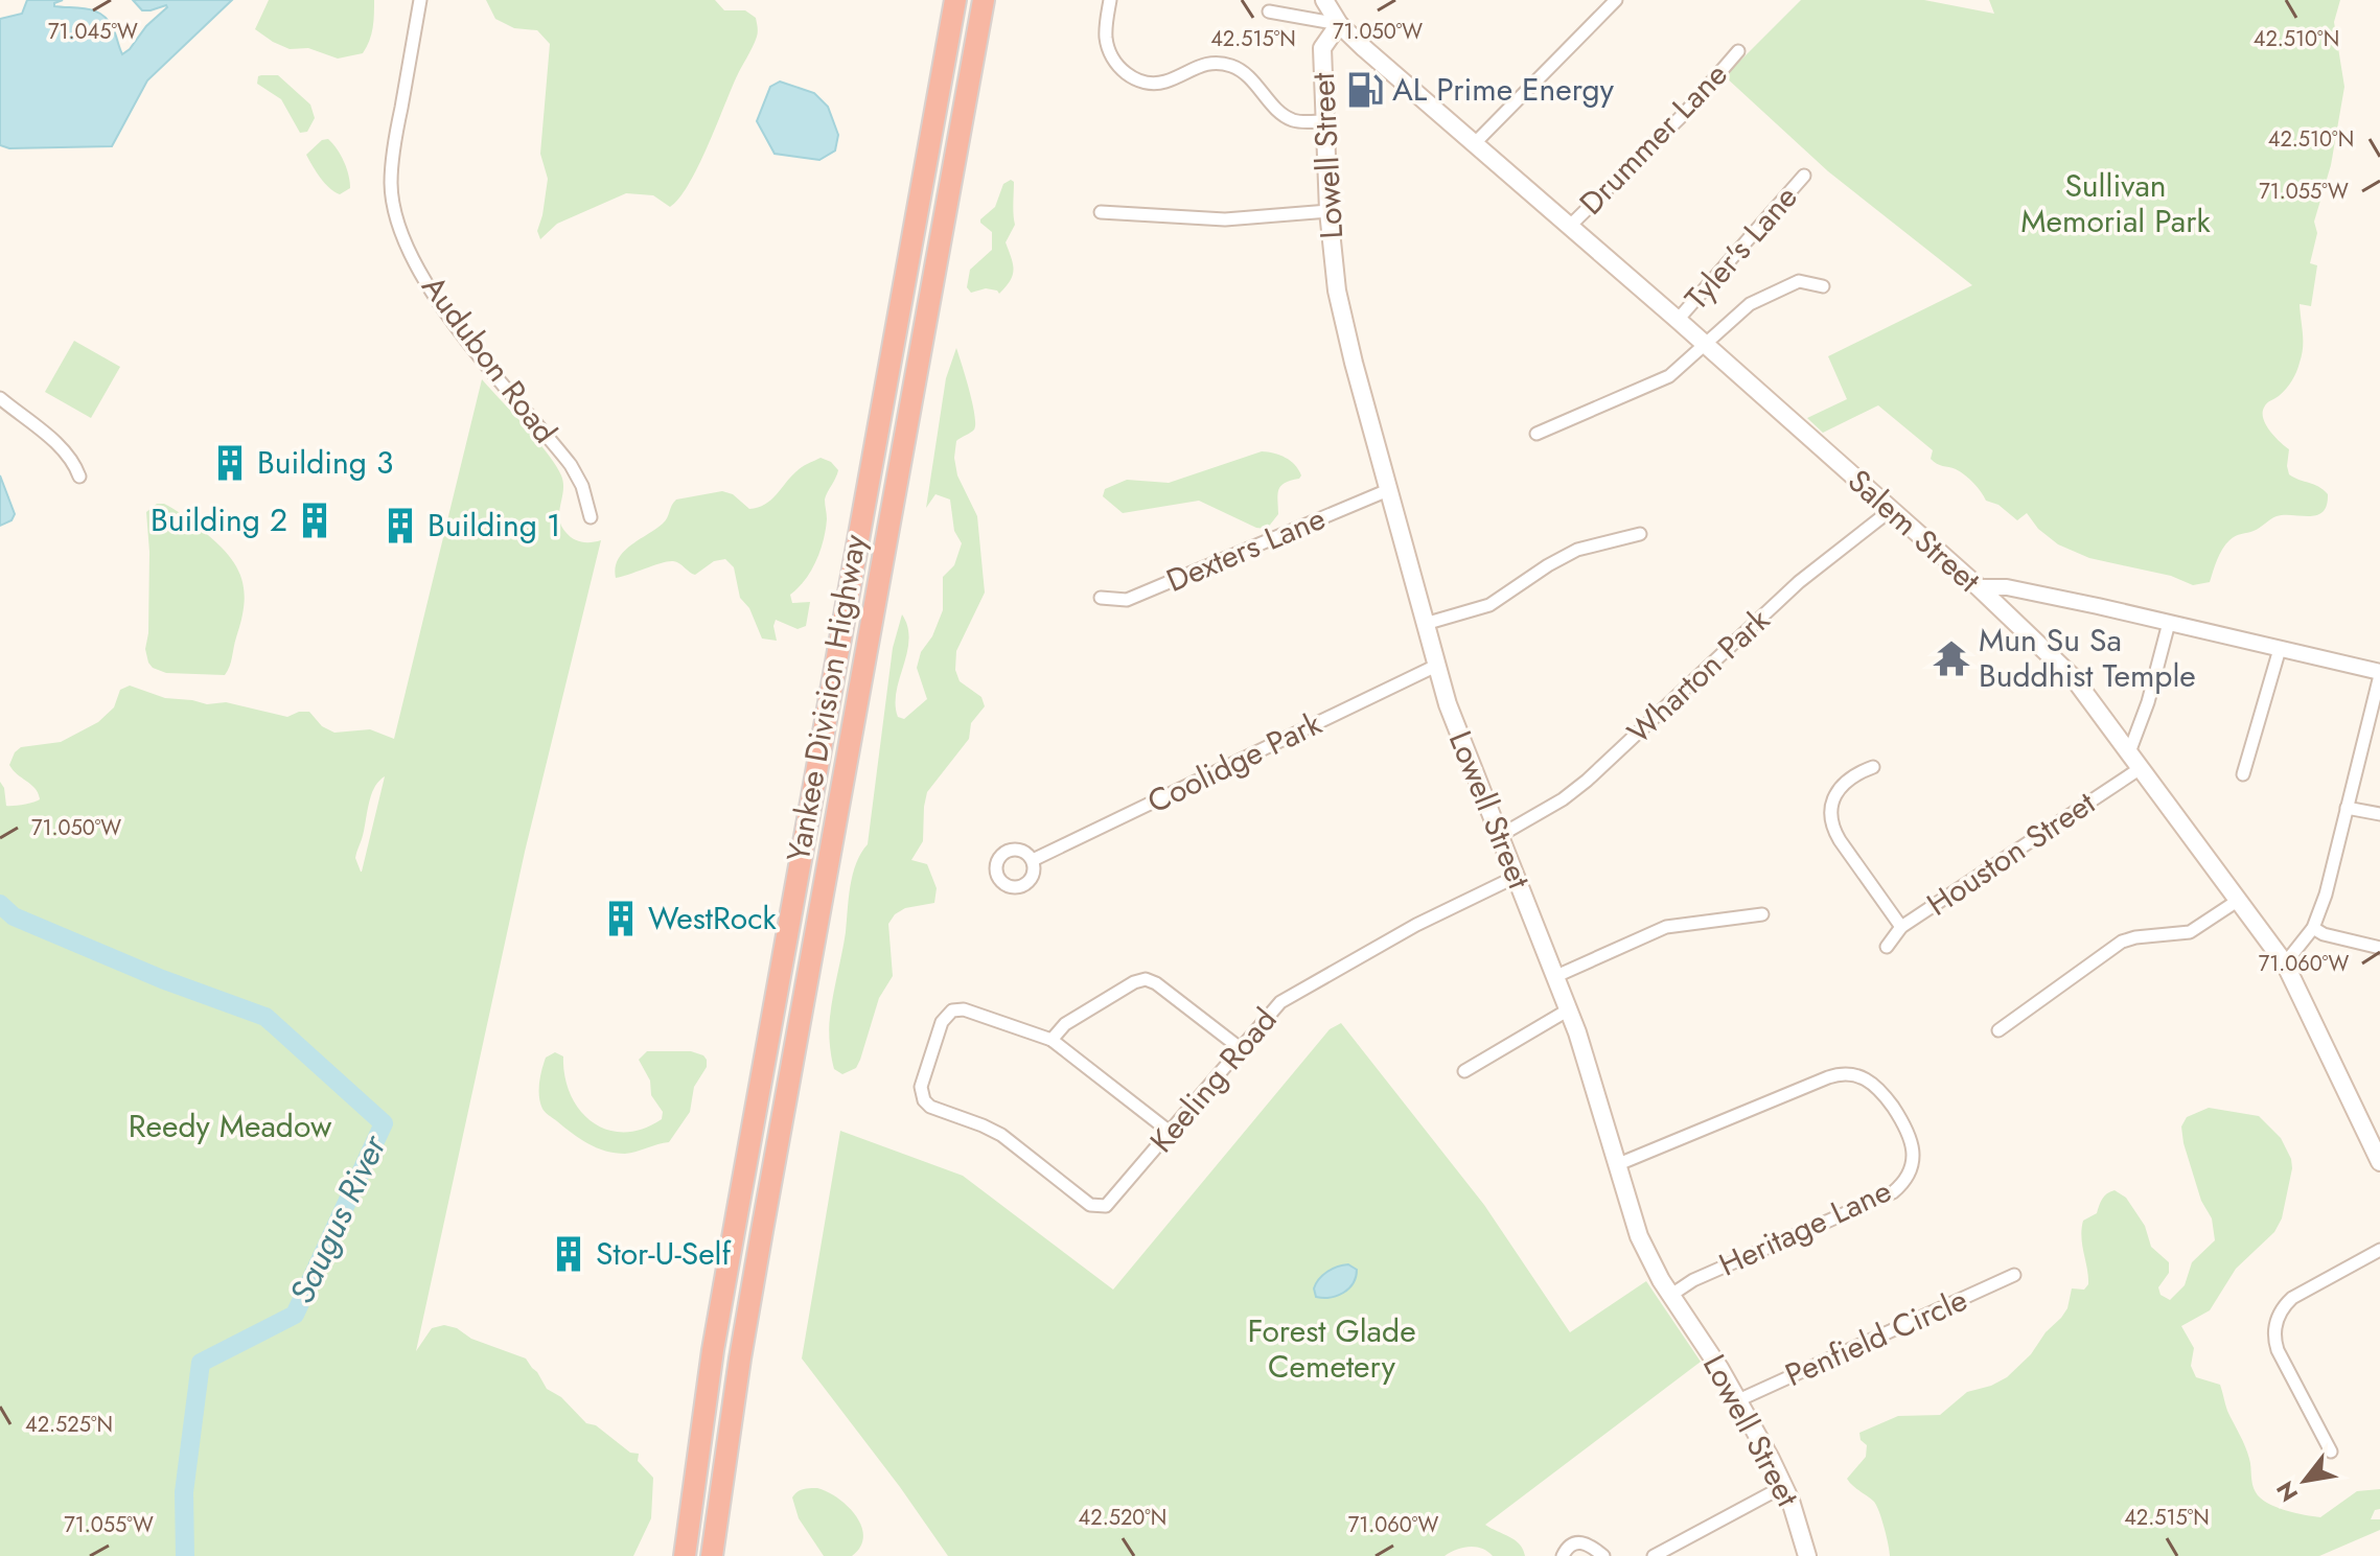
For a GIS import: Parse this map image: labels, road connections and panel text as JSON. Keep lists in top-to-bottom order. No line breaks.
{"streets":{"highway":["Yankee Division Highway"],"main road":["Lowell Street","Salem Street"],"street":["Drummer Lane","Tyler's Lane","Audubon Road","Dexters Lane","Wharton Park","Coolidge Park","Houston Street","Keeling Road","Heritage Lane","Penfield Circle"]},"crossings":[["Drummer Lane","Salem Street"],["Lowell Street","Salem Street"],["Lowell Street","Dexters Lane"],["Lowell Street","Wharton Park"],["Lowell Street","Coolidge Park"],["Lowell Street","Keeling Road"],["Lowell Street","Heritage Lane"],["Lowell Street","Penfield Circle"],["Tyler's Lane","Salem Street"],["Salem Street","Wharton Park"],["Salem Street","Houston Street"]],"water":["Saugus River"],"parks":["Sullivan Memorial Park","Reedy Meadow","Forest Glade Cemetery"],"places":{"fuel station":["AL Prime Energy"],"building":["Building 3","Building 2","Building 1","WestRock","Stor-U-Self"],"temple":["Mun Su Sa Buddhist Temple"]},"north":"bottom left","coordinates":["71.045°W","71.050°W","42.515°N","42.510°N","71.055°W","71.060°W","42.525°N","42.520°N"]}
